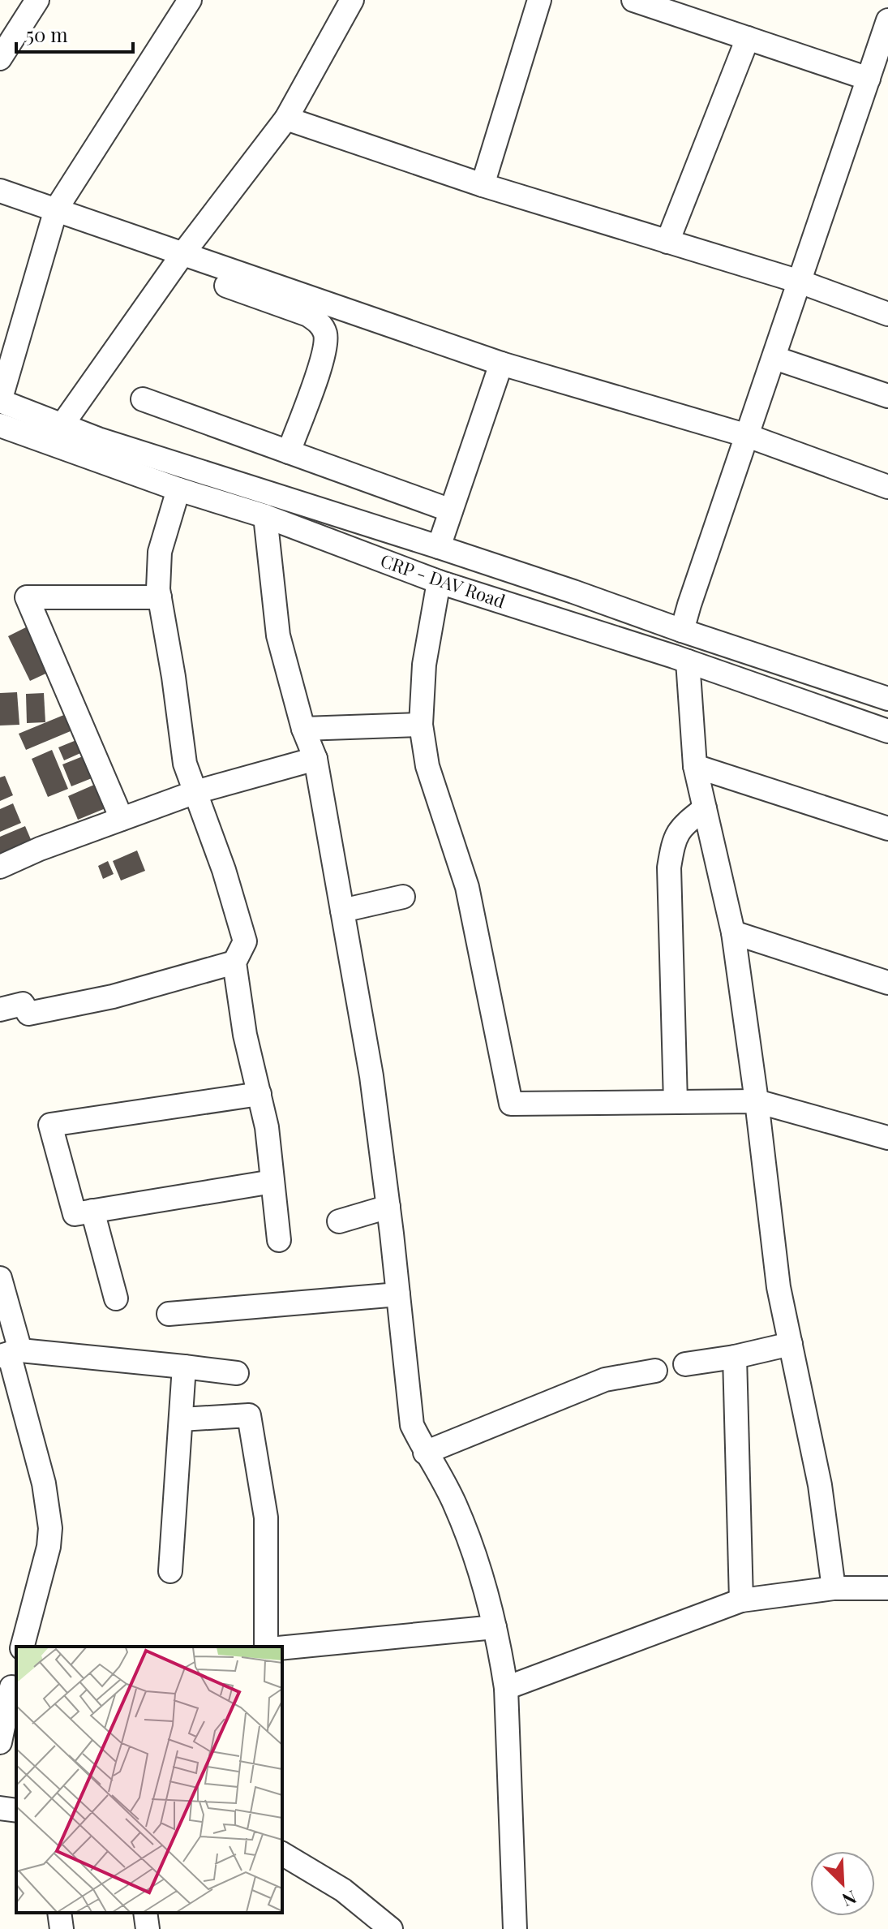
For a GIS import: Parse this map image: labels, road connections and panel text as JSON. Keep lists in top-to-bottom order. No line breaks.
{"streets":{"street":["CRP - DAV Road"]},"scale_bar":"50 m","north":"bottom right"}
